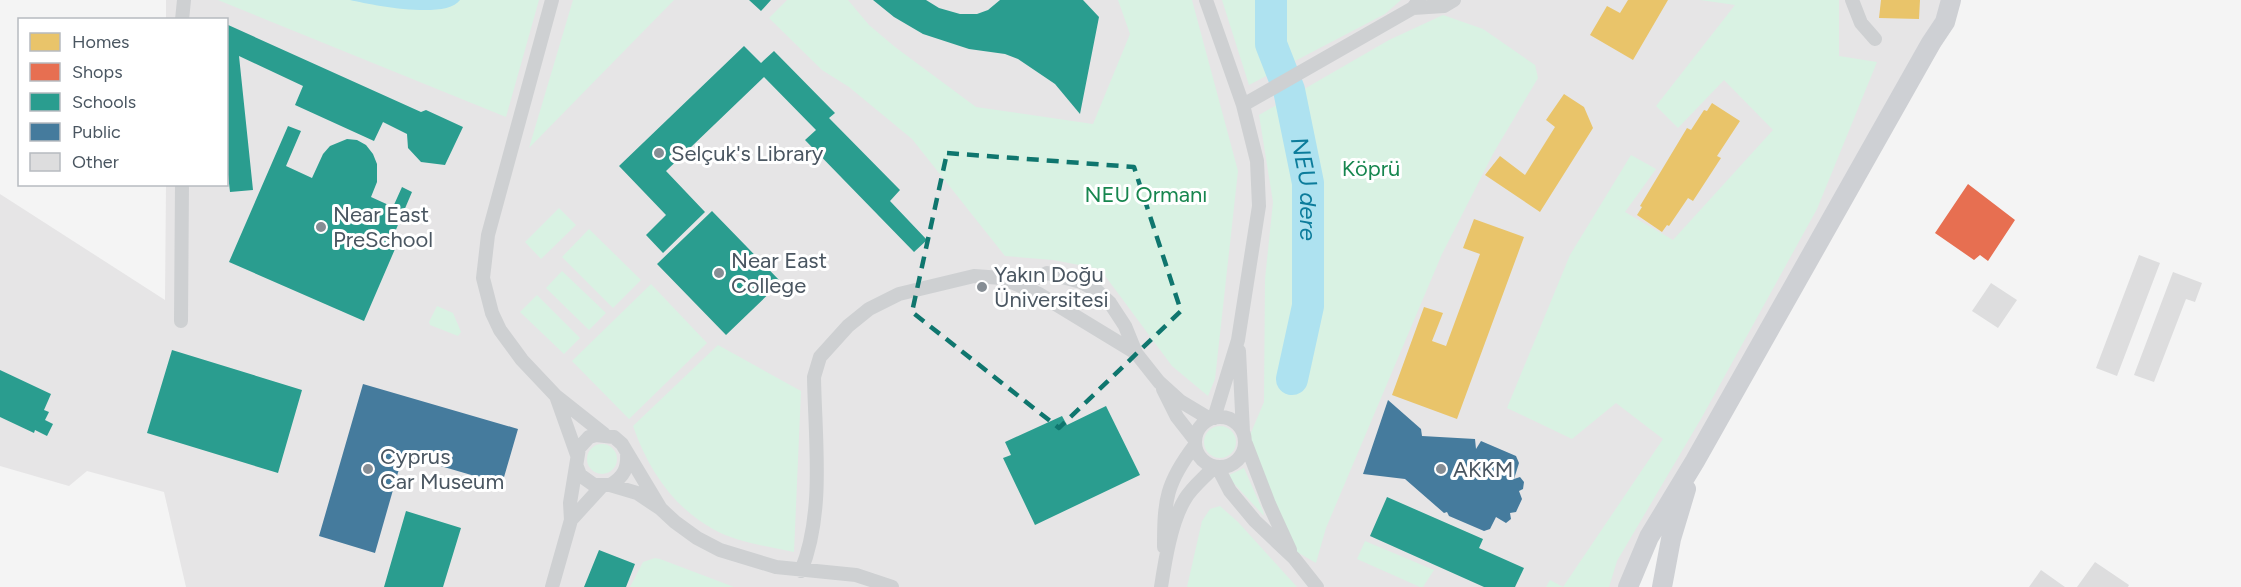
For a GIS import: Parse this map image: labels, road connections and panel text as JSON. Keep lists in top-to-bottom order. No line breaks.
{"water":["NEU dere"],"parks":["Köprü","NEU Ormanı"],"places":["Selçuk's Library","Near East PreSchool","Near East College","Yakın Doğu Üniversitesi","Cyprus Car Museum","AKKM"],"legend":["Homes","Shops","Schools","Public","Other"]}
